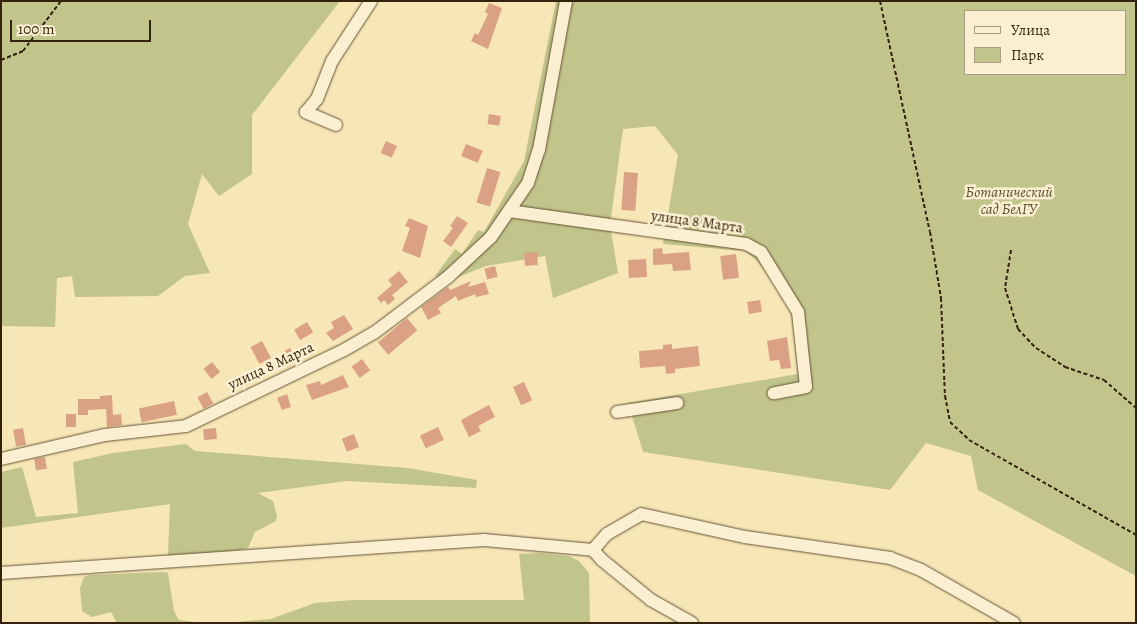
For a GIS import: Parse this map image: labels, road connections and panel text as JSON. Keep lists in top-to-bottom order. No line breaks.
{"streets":{"street":["улица 8 Марта"]},"parks":["Ботанический сад БелГУ"],"legend":["Улица","Парк"],"scale_bar":"100 m"}
